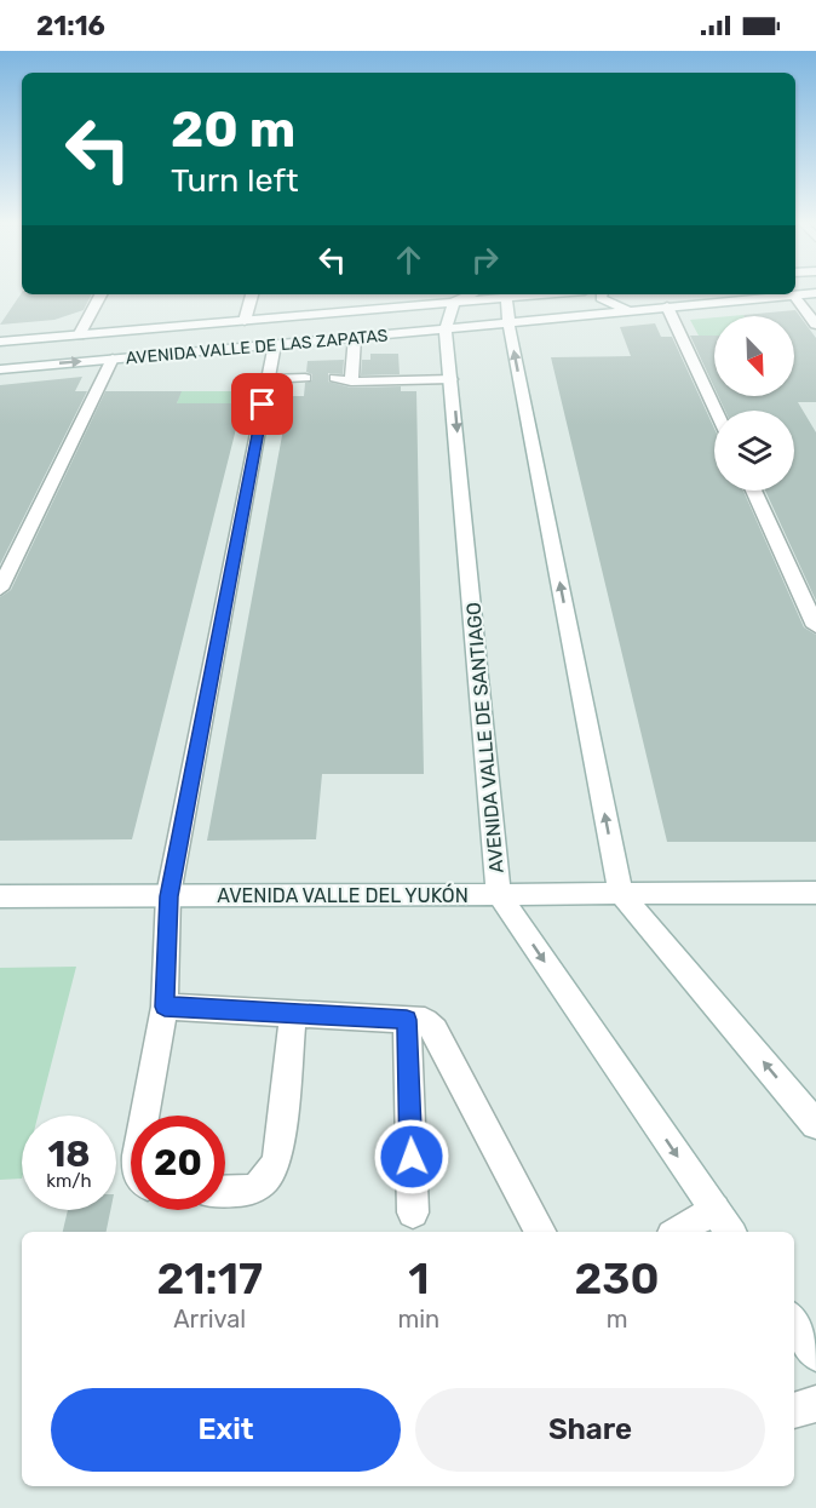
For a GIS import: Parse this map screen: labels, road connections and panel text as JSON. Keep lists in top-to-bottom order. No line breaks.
{"streets":{"street":["AVENIDA VALLE DE LAS ZAPATAS","AVENIDA VALLE DE SANTIAGO","AVENIDA VALLE DEL YUKÓN"]},"crossings":[["AVENIDA VALLE DE LAS ZAPATAS","AVENIDA VALLE DE SANTIAGO"],["AVENIDA VALLE DE SANTIAGO","AVENIDA VALLE DEL YUKÓN"]],"north":"bottom right","page":{"status":"21:16","turn":["20 m","Turn left"],"speed":"18 km/h","limit":"20","eta":["21:17","Arrival","1","min","230","m"],"buttons":["Exit","Share"]}}
